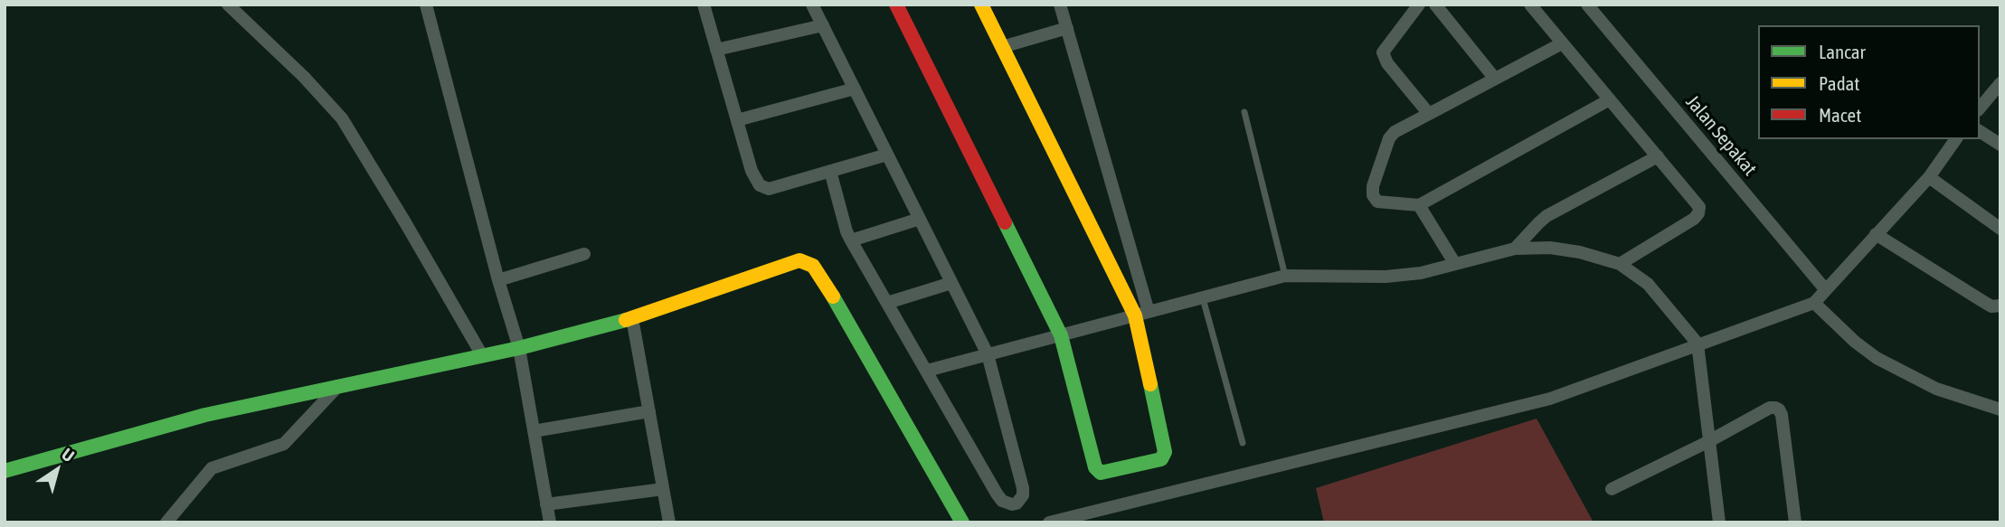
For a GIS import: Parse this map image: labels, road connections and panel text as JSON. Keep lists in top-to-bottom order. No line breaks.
{"streets":{"street":["Jalan Sepakat"]},"legend":["Lancar","Padat","Macet"],"north":"top right"}
